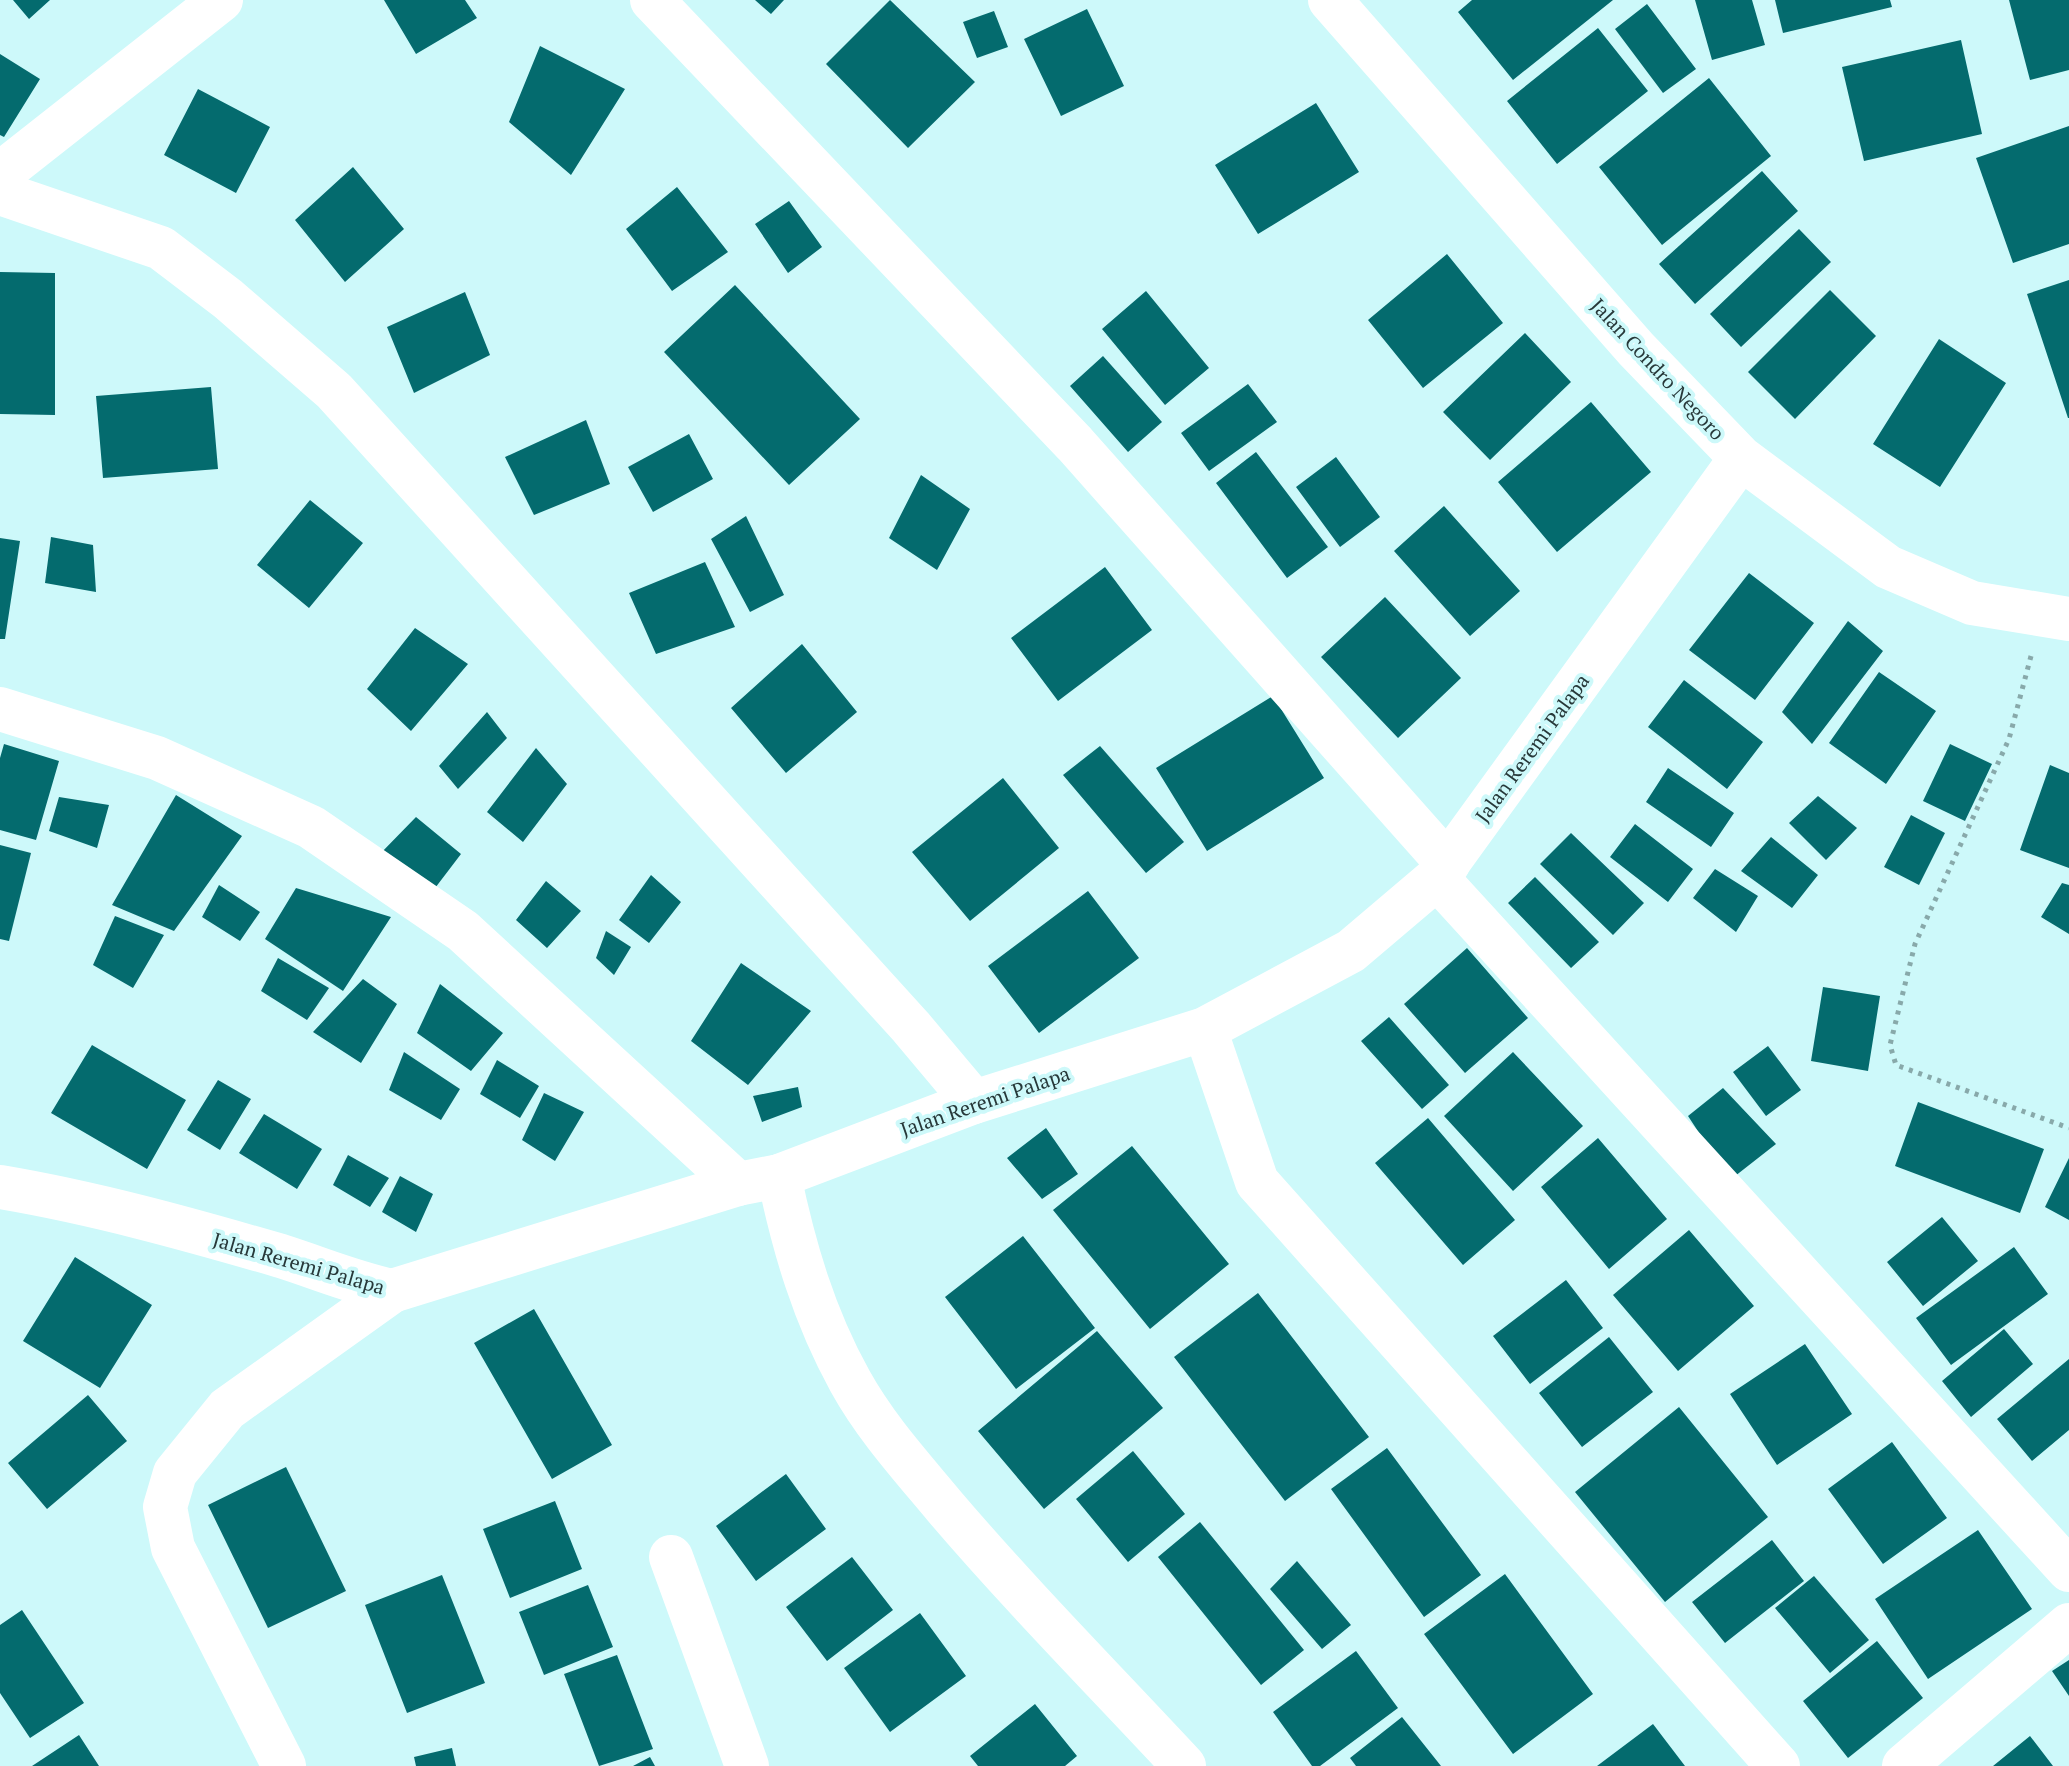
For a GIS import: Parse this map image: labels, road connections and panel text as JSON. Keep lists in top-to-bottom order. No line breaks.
{"streets":{"street":["Jalan Condro Negoro","Jalan Reremi Palapa"]},"crossings":[["Jalan Condro Negoro","Jalan Reremi Palapa"]]}
